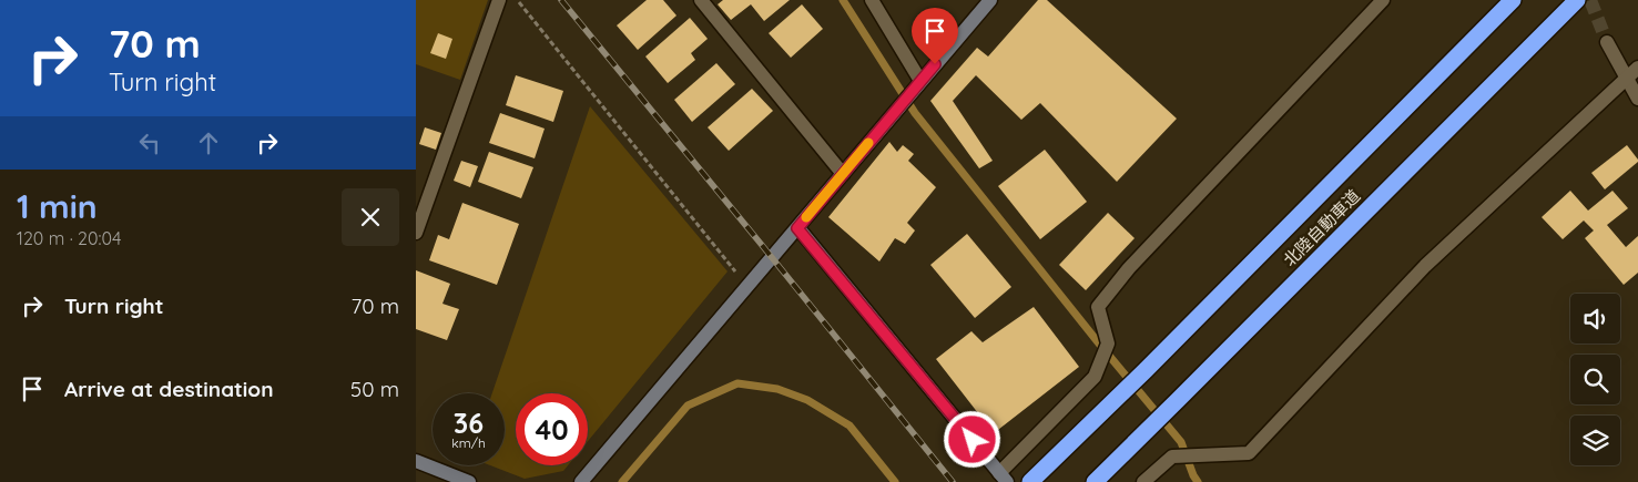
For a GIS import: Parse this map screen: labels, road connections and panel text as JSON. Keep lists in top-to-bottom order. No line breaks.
{"streets":{"highway":["北陸自動車道"]},"page":{"turn":["70 m","Turn right"],"heading":["1 min","120 m · 20:04"],"list":[{"name":"Turn right","value":"70 m"},{"name":"Arrive at destination","value":"50 m"}],"speed":"36 km/h","limit":"40"}}
